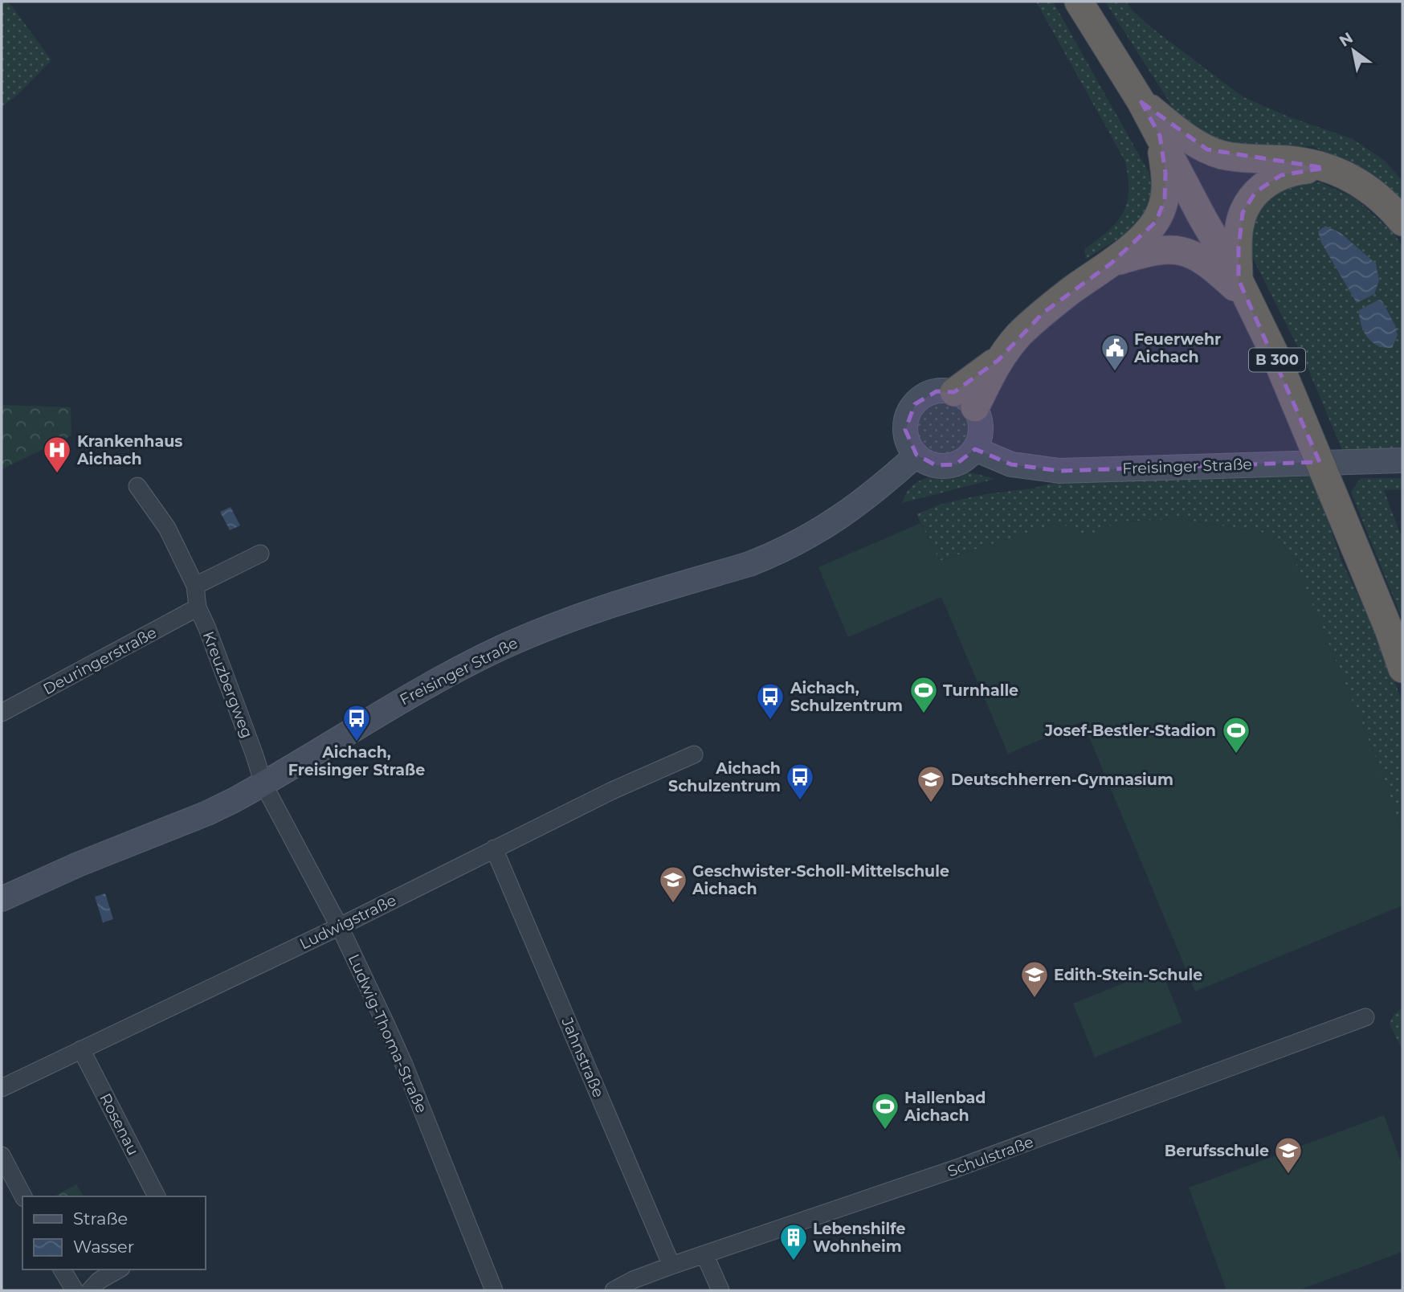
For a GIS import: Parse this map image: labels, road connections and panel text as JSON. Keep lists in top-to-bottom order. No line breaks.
{"streets":{"highway":["B 300"],"main road":["Freisinger Straße"],"street":["Deuringerstraße","Kreuzbergweg","Ludwigstraße","Ludwig-Thoma-Straße","Jahnstraße","Rosenau","Schulstraße"]},"crossings":[["Freisinger Straße","Kreuzbergweg"],["Freisinger Straße","Ludwig-Thoma-Straße"],["Deuringerstraße","Kreuzbergweg"],["Kreuzbergweg","Ludwig-Thoma-Straße"],["Ludwigstraße","Ludwig-Thoma-Straße"],["Ludwigstraße","Jahnstraße"],["Ludwigstraße","Rosenau"],["Jahnstraße","Schulstraße"]],"places":{"public building":["Feuerwehr Aichach"],"hospital":["Krankenhaus Aichach"],"sports":["Turnhalle","Josef-Bestler-Stadion","Hallenbad Aichach"],"bus stop":["Aichach, Schulzentrum","Aichach, Freisinger Straße","Aichach Schulzentrum"],"school or university":["Deutschherren-Gymnasium","Geschwister-Scholl-Mittelschule Aichach","Edith-Stein-Schule","Berufsschule"],"building":["Lebenshilfe Wohnheim"]},"legend":["Straße","Wasser"],"north":"top left"}
